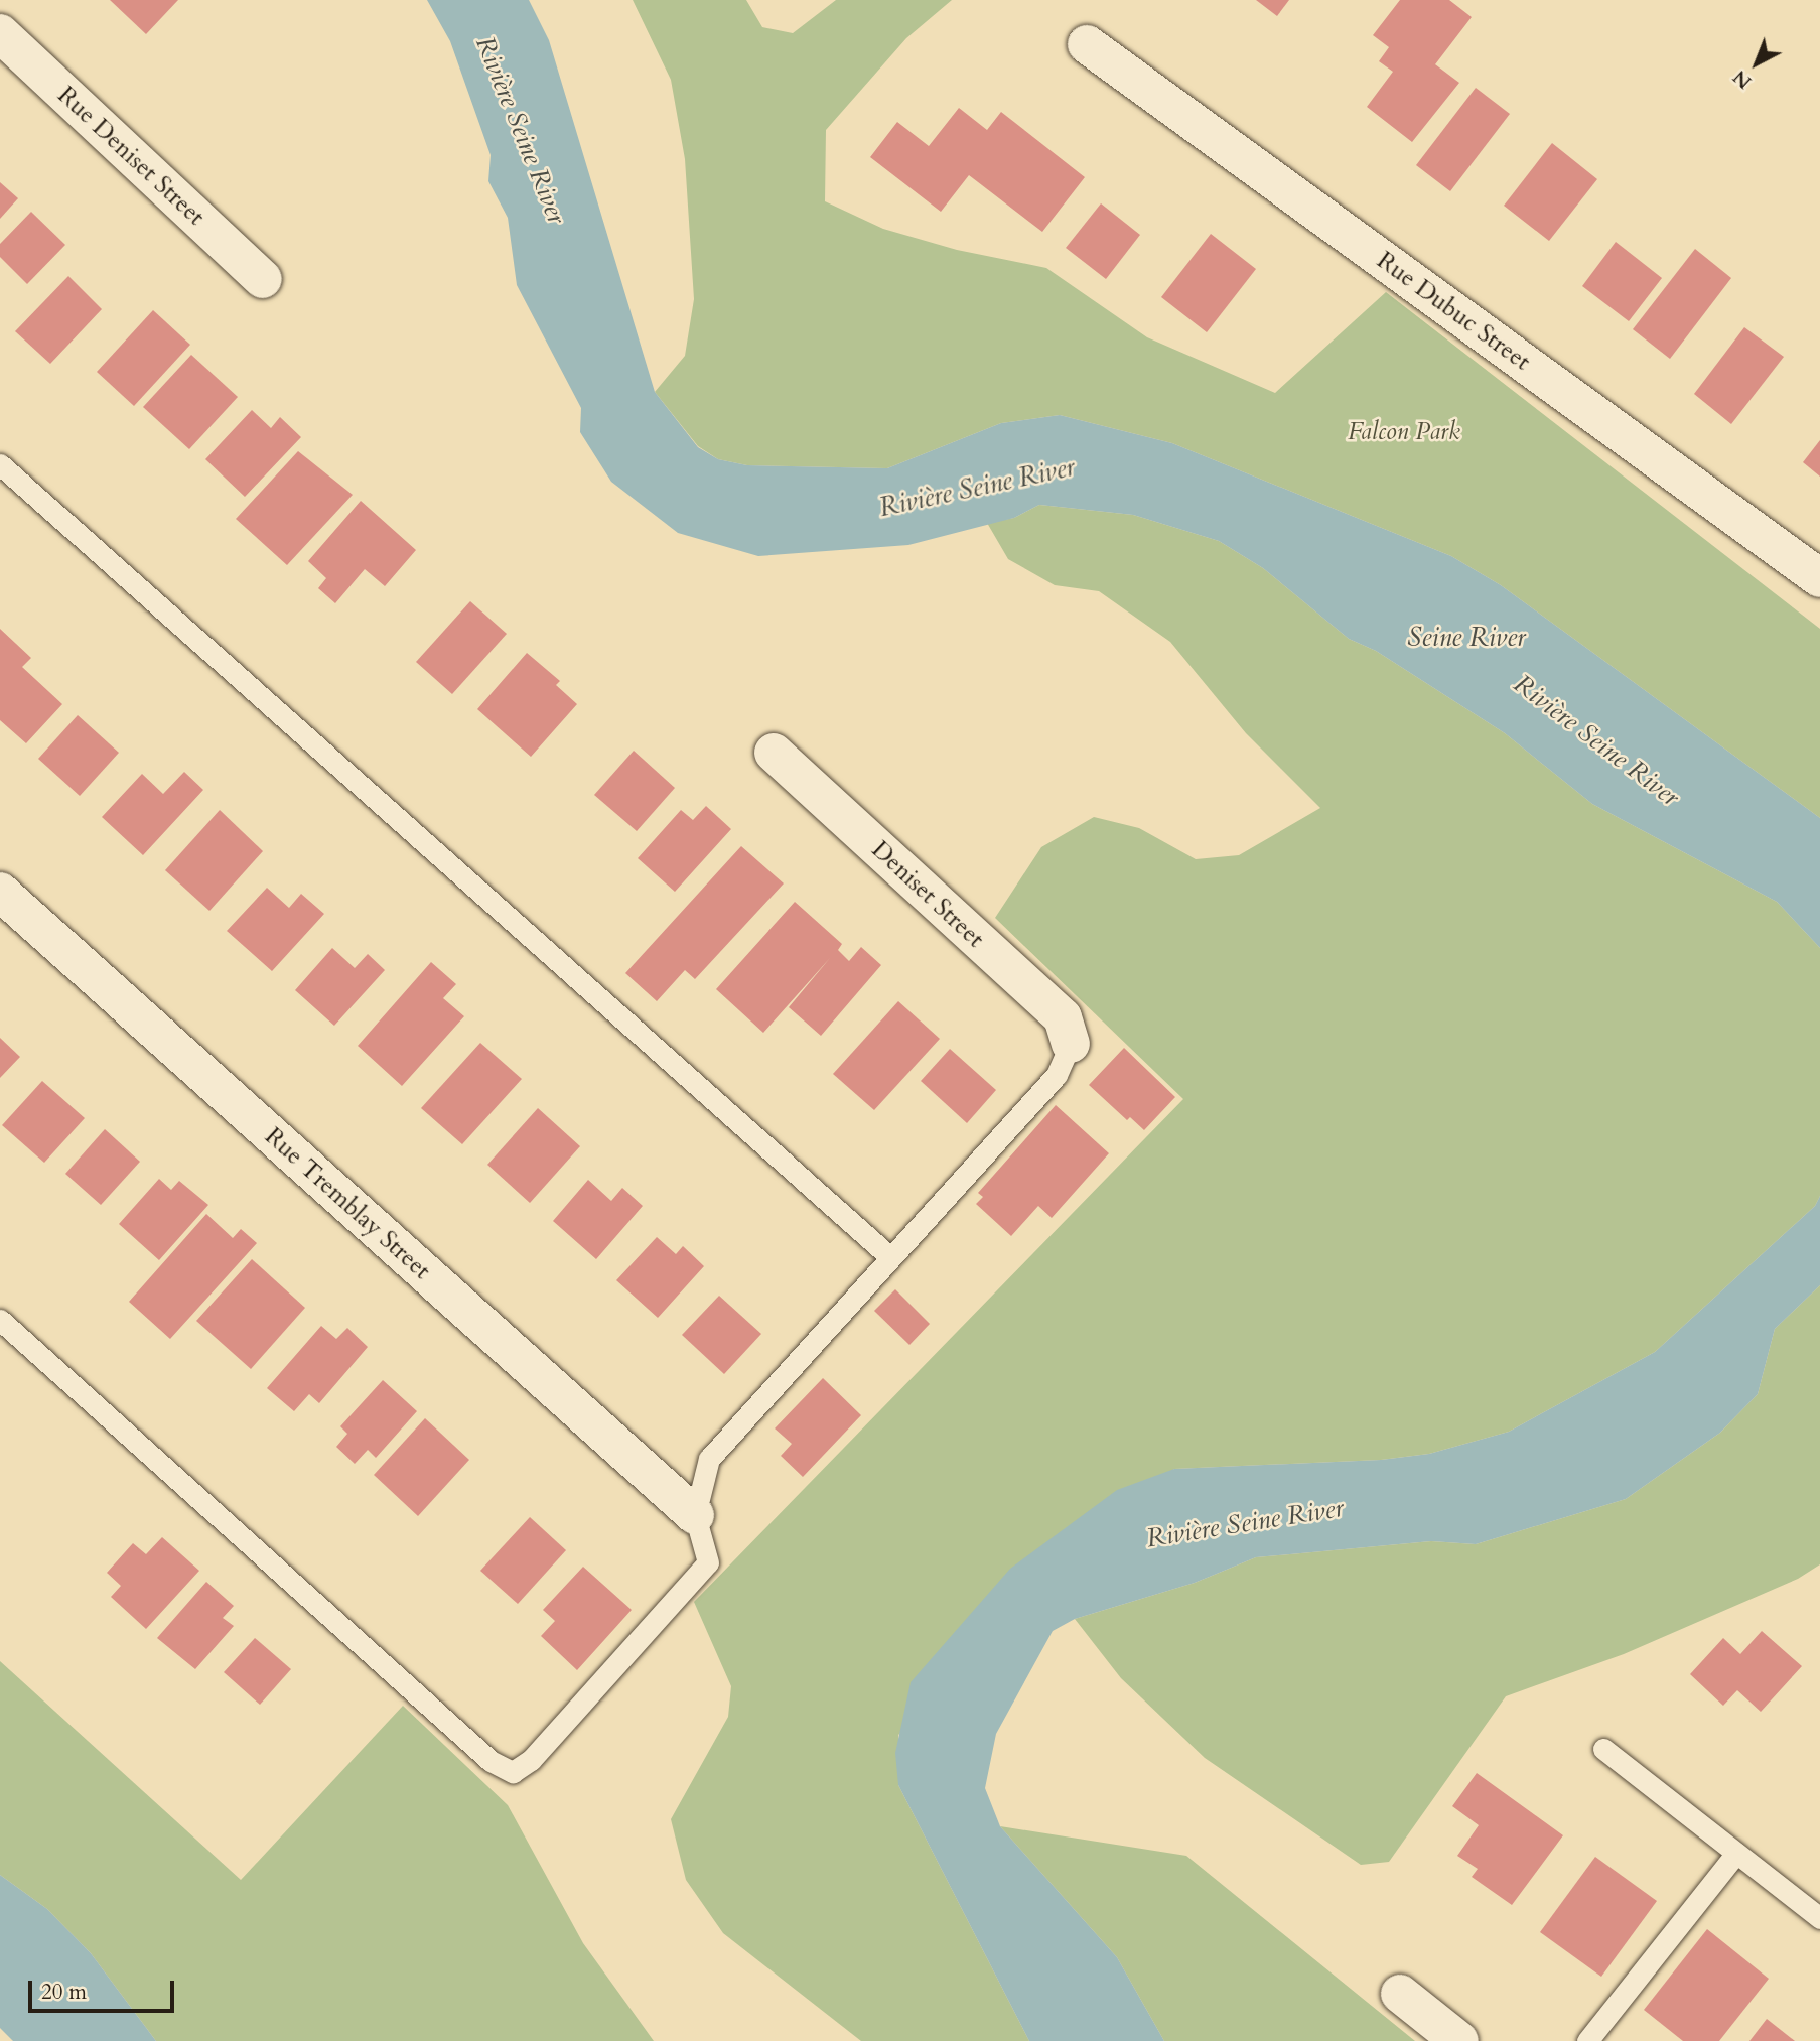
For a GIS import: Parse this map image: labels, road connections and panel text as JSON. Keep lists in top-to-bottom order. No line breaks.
{"streets":{"street":["Rue Deniset Street","Rue Dubuc Street","Deniset Street","Rue Tremblay Street"]},"water":["Rivière Seine River","Seine River"],"parks":["Falcon Park"],"scale_bar":"20 m","north":"bottom left"}
